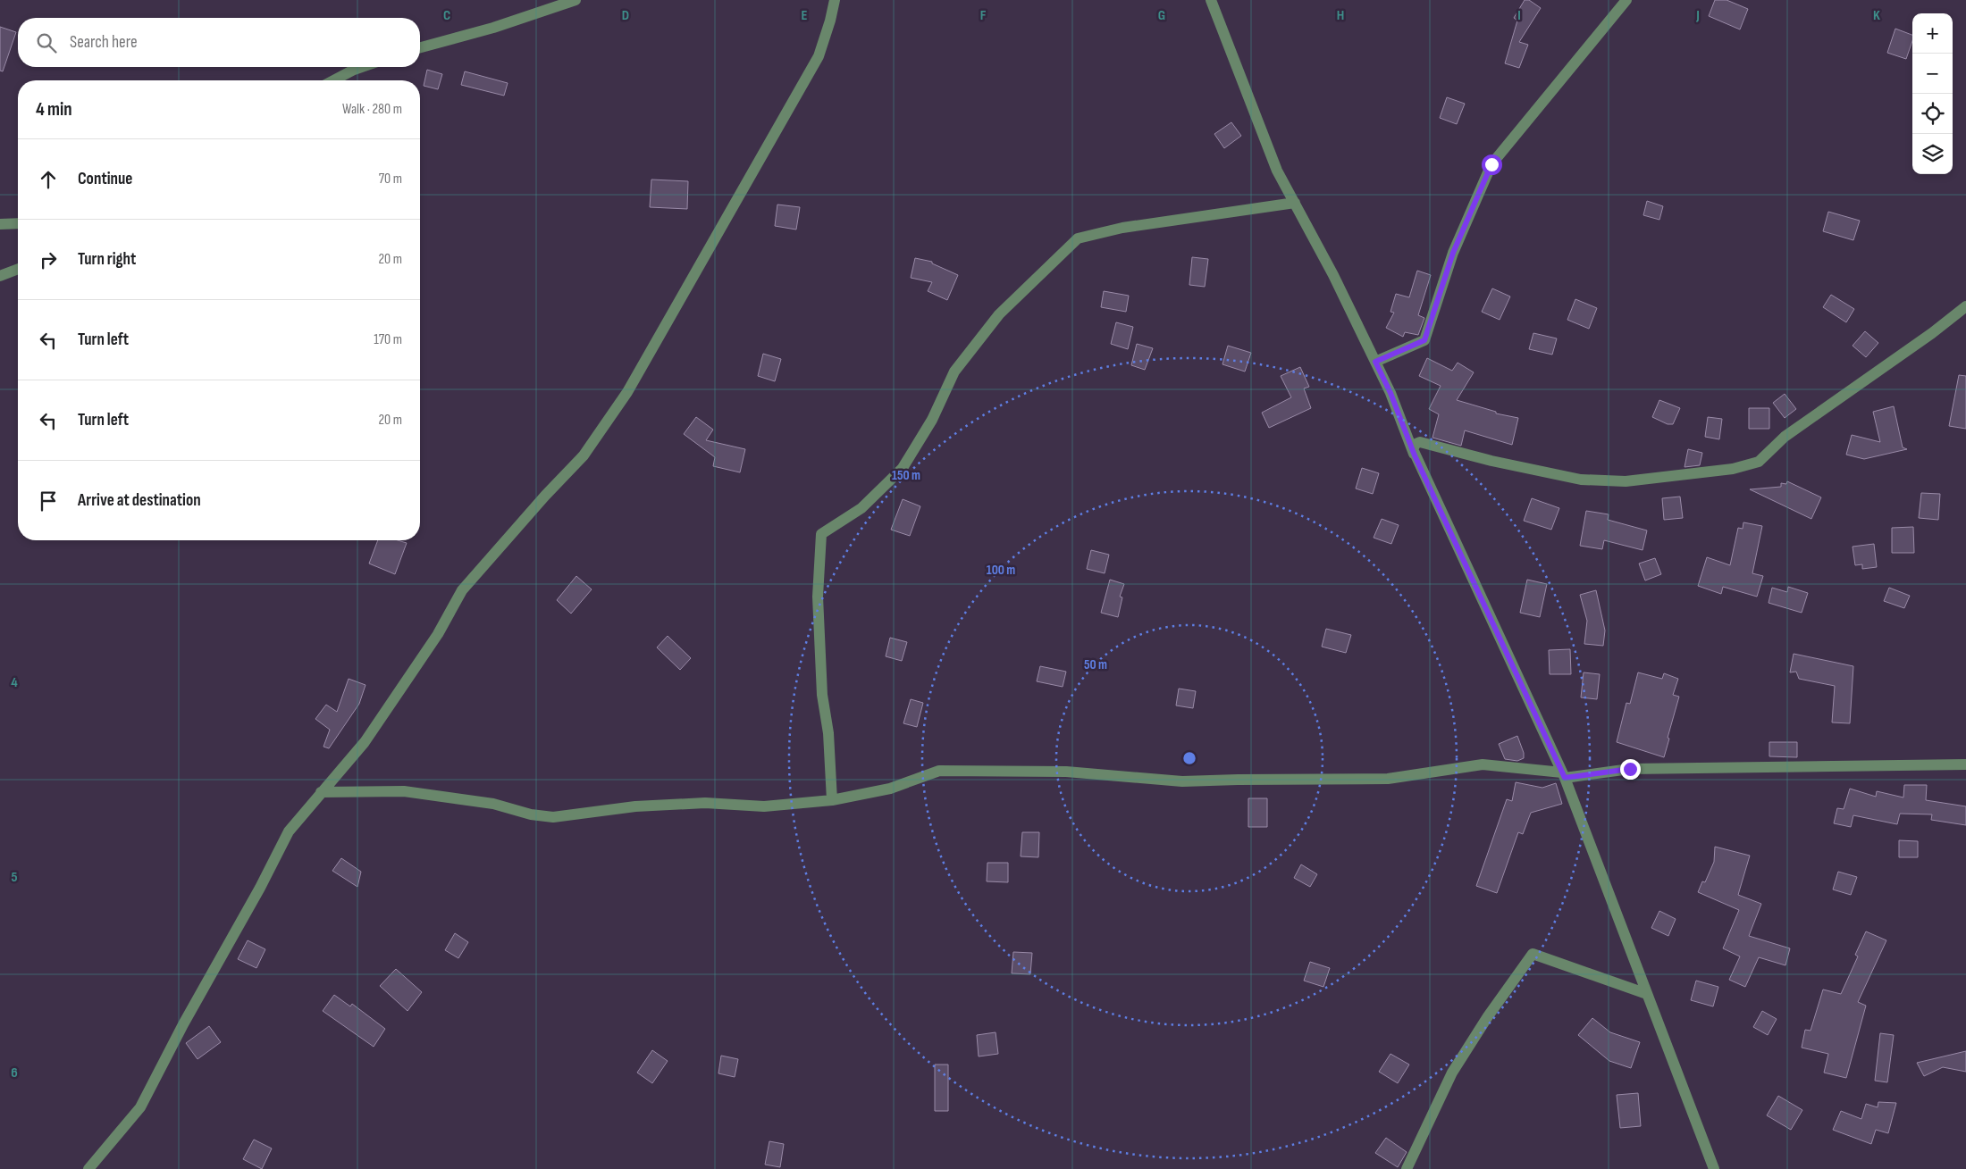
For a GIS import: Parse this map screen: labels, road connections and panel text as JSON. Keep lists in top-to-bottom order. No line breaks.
{"page":{"map_buttons":["+","−"],"search":"Search here","heading":["4 min","Walk · 280 m"],"list":[["Continue","70 m"],["Turn right","20 m"],["Turn left","170 m"],["Turn left","20 m"],"Arrive at destination"]},"grid":{"columns":["C","D","E","F","G","H","I","J","K"],"rows":["4","5","6"]},"rings":["150 m","100 m","50 m"]}
